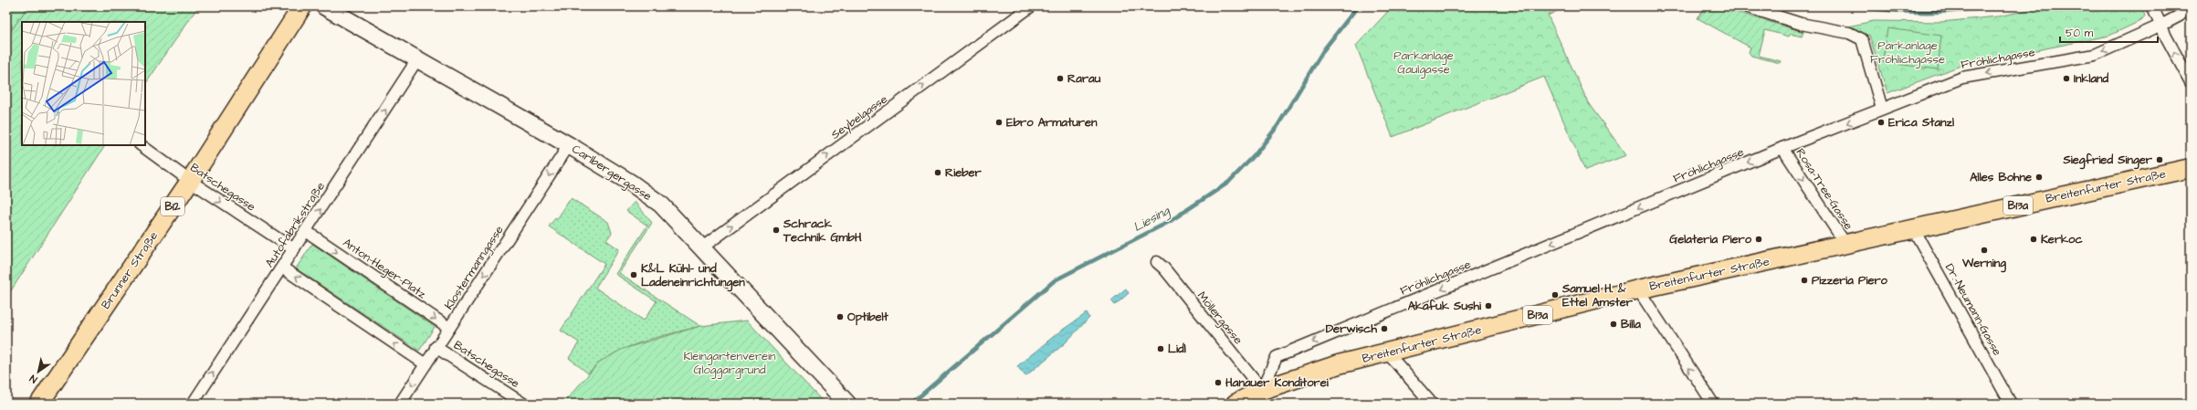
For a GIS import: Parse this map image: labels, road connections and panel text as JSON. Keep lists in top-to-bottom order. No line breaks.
{"streets":{"main road":["Carlbergergasse","Breitenfurter Straße","B13a","B12","Brunner Straße"],"street":["Fröhlichgasse","Seybelgasse","Batschegasse","Rosa-Tree-Gasse","Autofabrikstraße","Klostermanngasse","Anton-Heger-Platz","Dr.-Neumann-Gasse","Möllergasse"]},"crossings":[["Fröhlichgasse","Breitenfurter Straße"],["Fröhlichgasse","Rosa-Tree-Gasse"],["Fröhlichgasse","Möllergasse"],["Seybelgasse","Carlbergergasse"],["Carlbergergasse","Autofabrikstraße"],["Carlbergergasse","Klostermanngasse"],["Breitenfurter Straße","Rosa-Tree-Gasse"],["Breitenfurter Straße","Dr.-Neumann-Gasse"],["Breitenfurter Straße","Möllergasse"],["Batschegasse","Autofabrikstraße"],["Batschegasse","Klostermanngasse"],["Batschegasse","Brunner Straße"],["Autofabrikstraße","Anton-Heger-Platz"],["Klostermanngasse","Anton-Heger-Platz"]],"one_way":["Fröhlichgasse","Seybelgasse","Batschegasse","Rosa-Tree-Gasse","Autofabrikstraße","Klostermanngasse"],"water":["Liesing"],"parks":["Parkanlage Fröhlichgasse","Parkanlage Gaulgasse","Kleingartenverein Gloggargrund"],"places":["Rarau","Inkland","Ebro Armaturen","Erica Stanzl","Siegfried Singer","Rieber","Alles Bohne","Schrack Technik GmbH","Gelateria Piero","Kerkoc","Werning","K&L Kühl- und Ladeneinrichtungen","Pizzeria Piero","Samuel H. & Ettel Amster","Akafuk Sushi","Optibelt","Billa","Derwisch","Lidl","Hanauer Konditorei"],"scale_bar":"50 m","north":"bottom left"}
